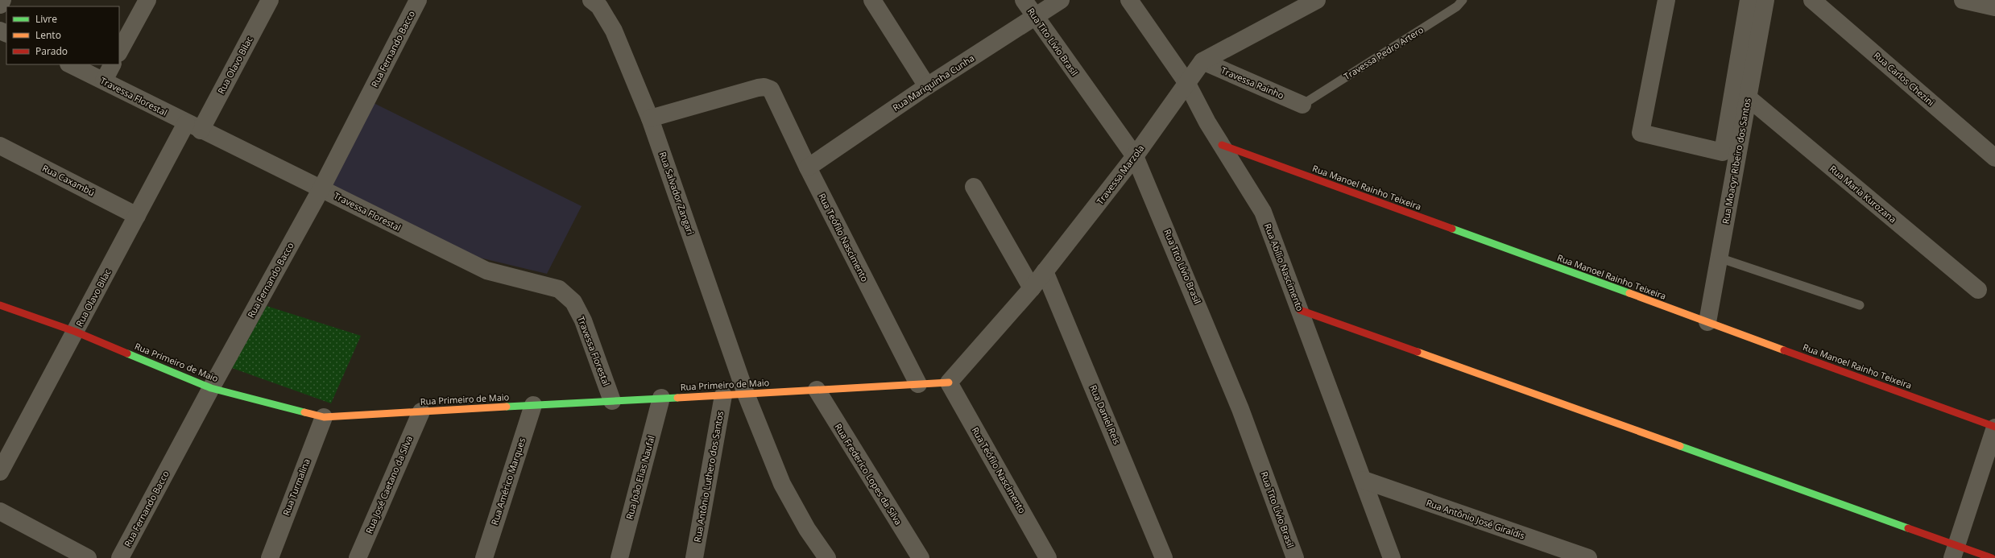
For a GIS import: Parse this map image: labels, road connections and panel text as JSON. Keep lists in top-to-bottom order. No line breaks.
{"streets":{"street":["Rua Tito Lívio Brasil","Rua Fernando Bacco","Rua Olavo Bilac","Rua Carlos Chezini","Rua Mariquinha Cunha","Travessa Rainho","Travessa Florestal","Rua Moacyr Ribeiro dos Santos","Travessa Marzola","Rua Caxambú","Rua Manoel Rainho Teixeira","Rua Salvador Zangari","Rua Maria Kurozana","Rua Teófilo Nascimento","Rua Abílio Nascimento","Rua Primeiro de Maio","Rua Daniel Reis","Rua Frederico Lopes da Silva","Rua Antônio Luthero dos Santos","Rua João Elias Naufal","Rua Américo Marques","Rua José Caetano da Silva","Rua Turmalina","Rua Antônio José Giraldis"],"lane":["Travessa Pedro Artero"]},"crossings":[["Rua Tito Lívio Brasil","Rua Mariquinha Cunha"],["Rua Tito Lívio Brasil","Travessa Marzola"],["Rua Fernando Bacco","Travessa Florestal"],["Rua Fernando Bacco","Rua Primeiro de Maio"],["Travessa Pedro Artero","Travessa Rainho"],["Rua Olavo Bilac","Travessa Florestal"],["Rua Olavo Bilac","Rua Caxambú"],["Rua Olavo Bilac","Rua Primeiro de Maio"],["Rua Mariquinha Cunha","Rua Teófilo Nascimento"],["Travessa Rainho","Travessa Marzola"],["Travessa Florestal","Rua Primeiro de Maio"],["Rua Moacyr Ribeiro dos Santos","Rua Manoel Rainho Teixeira"],["Rua Moacyr Ribeiro dos Santos","Rua Maria Kurozana"],["Travessa Marzola","Rua Teófilo Nascimento"],["Travessa Marzola","Rua Abílio Nascimento"],["Travessa Marzola","Rua Primeiro de Maio"],["Travessa Marzola","Rua Daniel Reis"],["Rua Manoel Rainho Teixeira","Rua Abílio Nascimento"],["Rua Salvador Zangari","Rua Teófilo Nascimento"],["Rua Salvador Zangari","Rua Primeiro de Maio"],["Rua Teófilo Nascimento","Rua Primeiro de Maio"],["Rua Abílio Nascimento","Rua Antônio José Giraldis"],["Rua Primeiro de Maio","Rua Frederico Lopes da Silva"],["Rua Primeiro de Maio","Rua Antônio Luthero dos Santos"],["Rua Primeiro de Maio","Rua João Elias Naufal"],["Rua Primeiro de Maio","Rua Américo Marques"],["Rua Primeiro de Maio","Rua José Caetano da Silva"],["Rua Primeiro de Maio","Rua Turmalina"]],"legend":["Livre","Lento","Parado"]}
